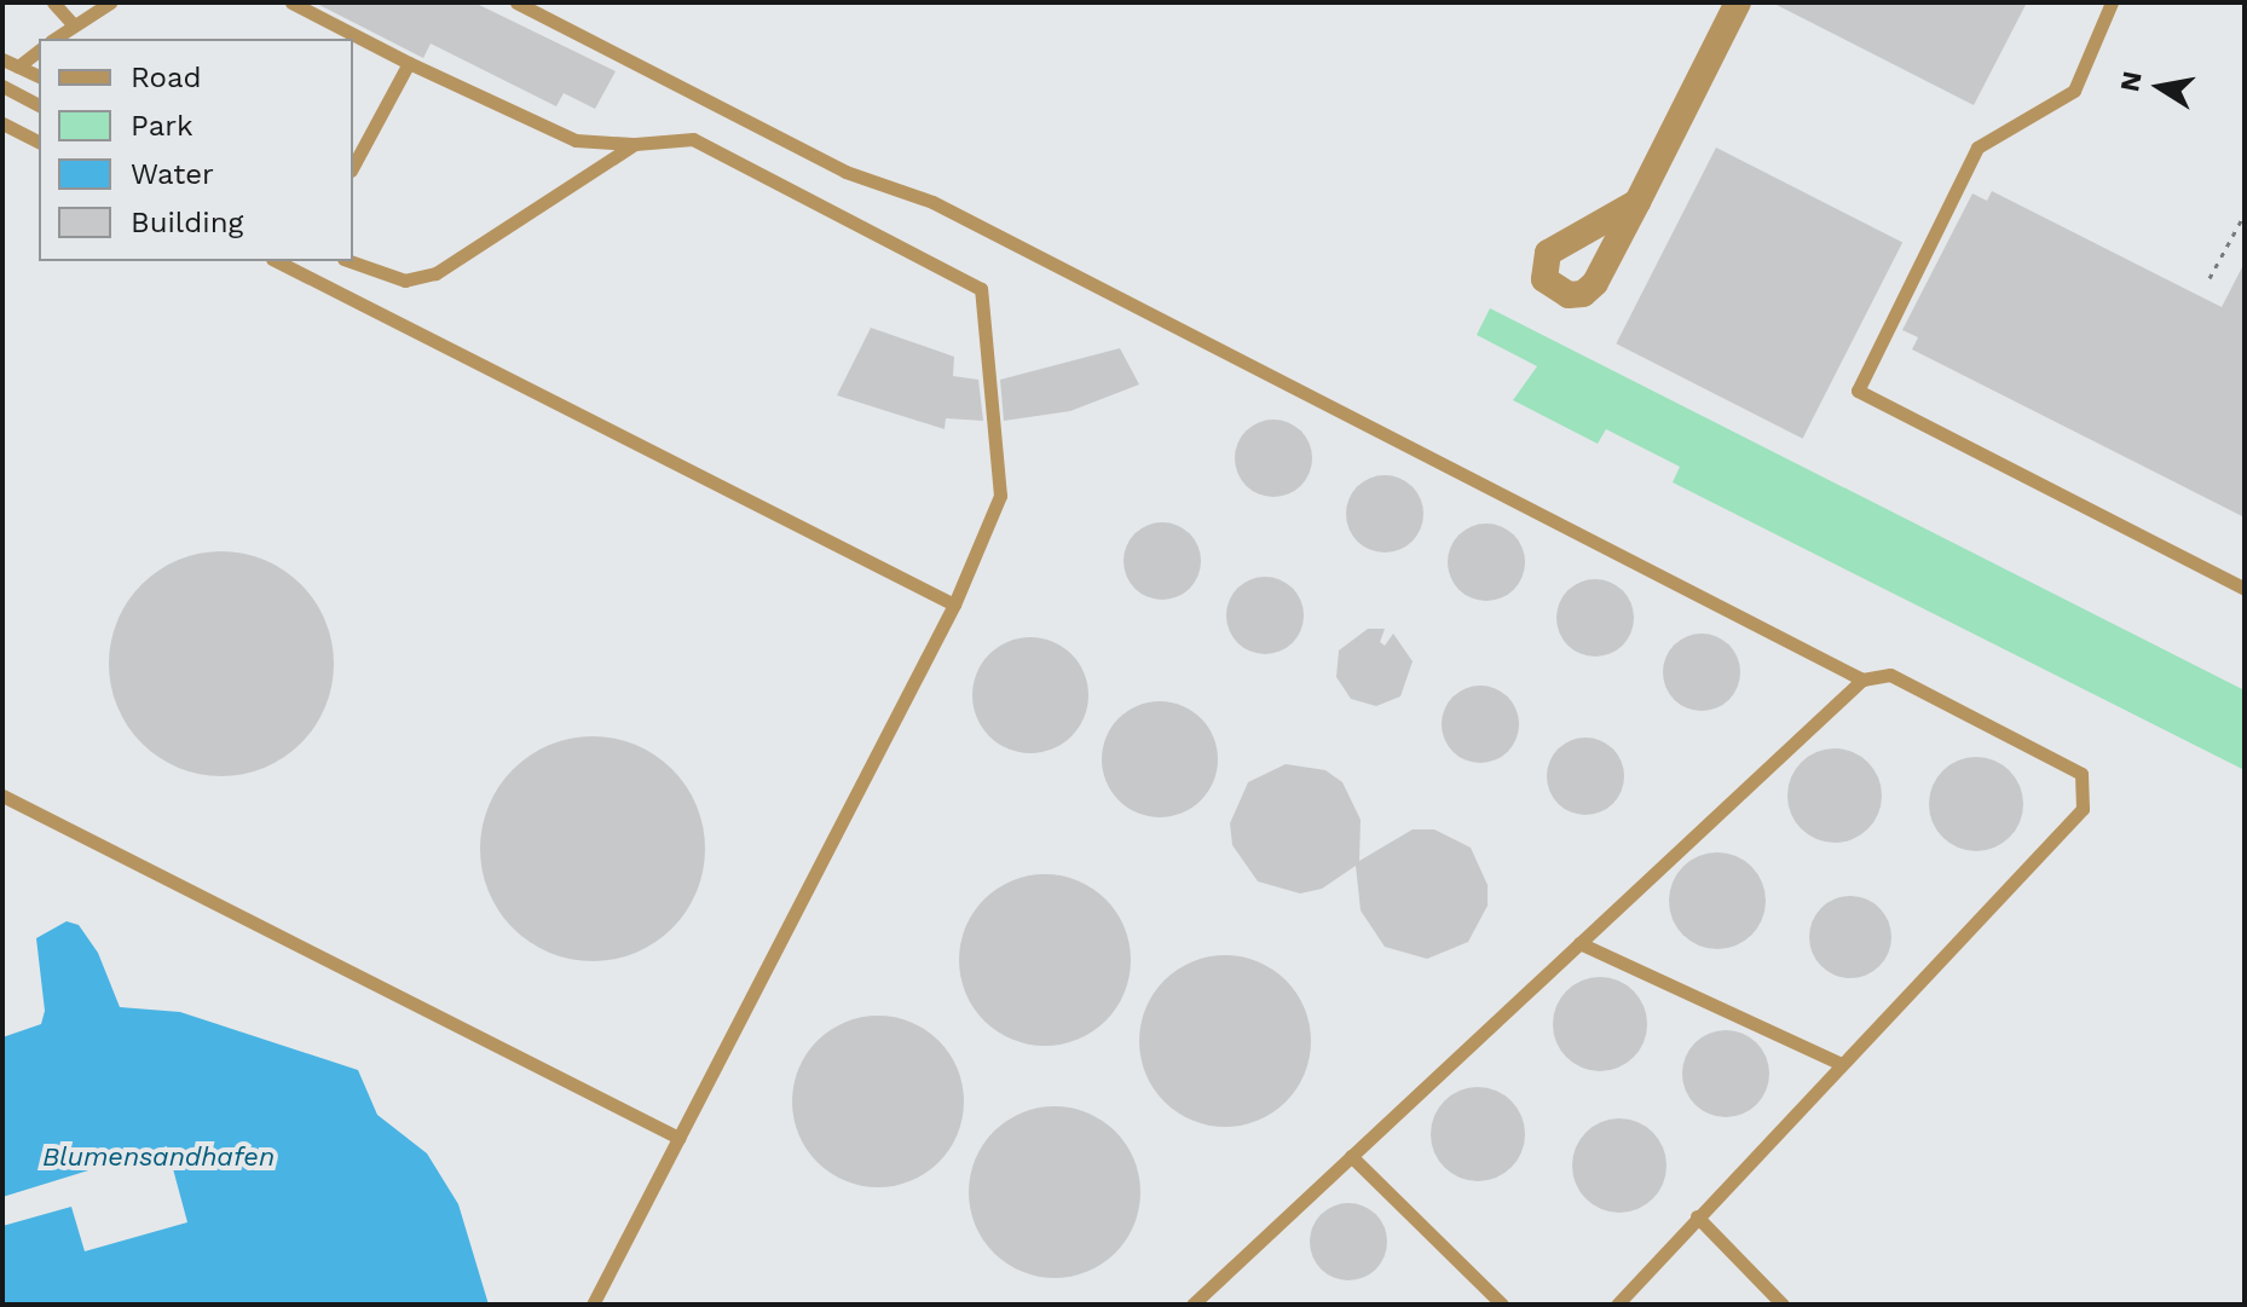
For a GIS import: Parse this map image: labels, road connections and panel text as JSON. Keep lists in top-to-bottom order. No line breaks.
{"water":["Blumensandhafen"],"legend":["Road","Park","Water","Building"],"north":"left"}
